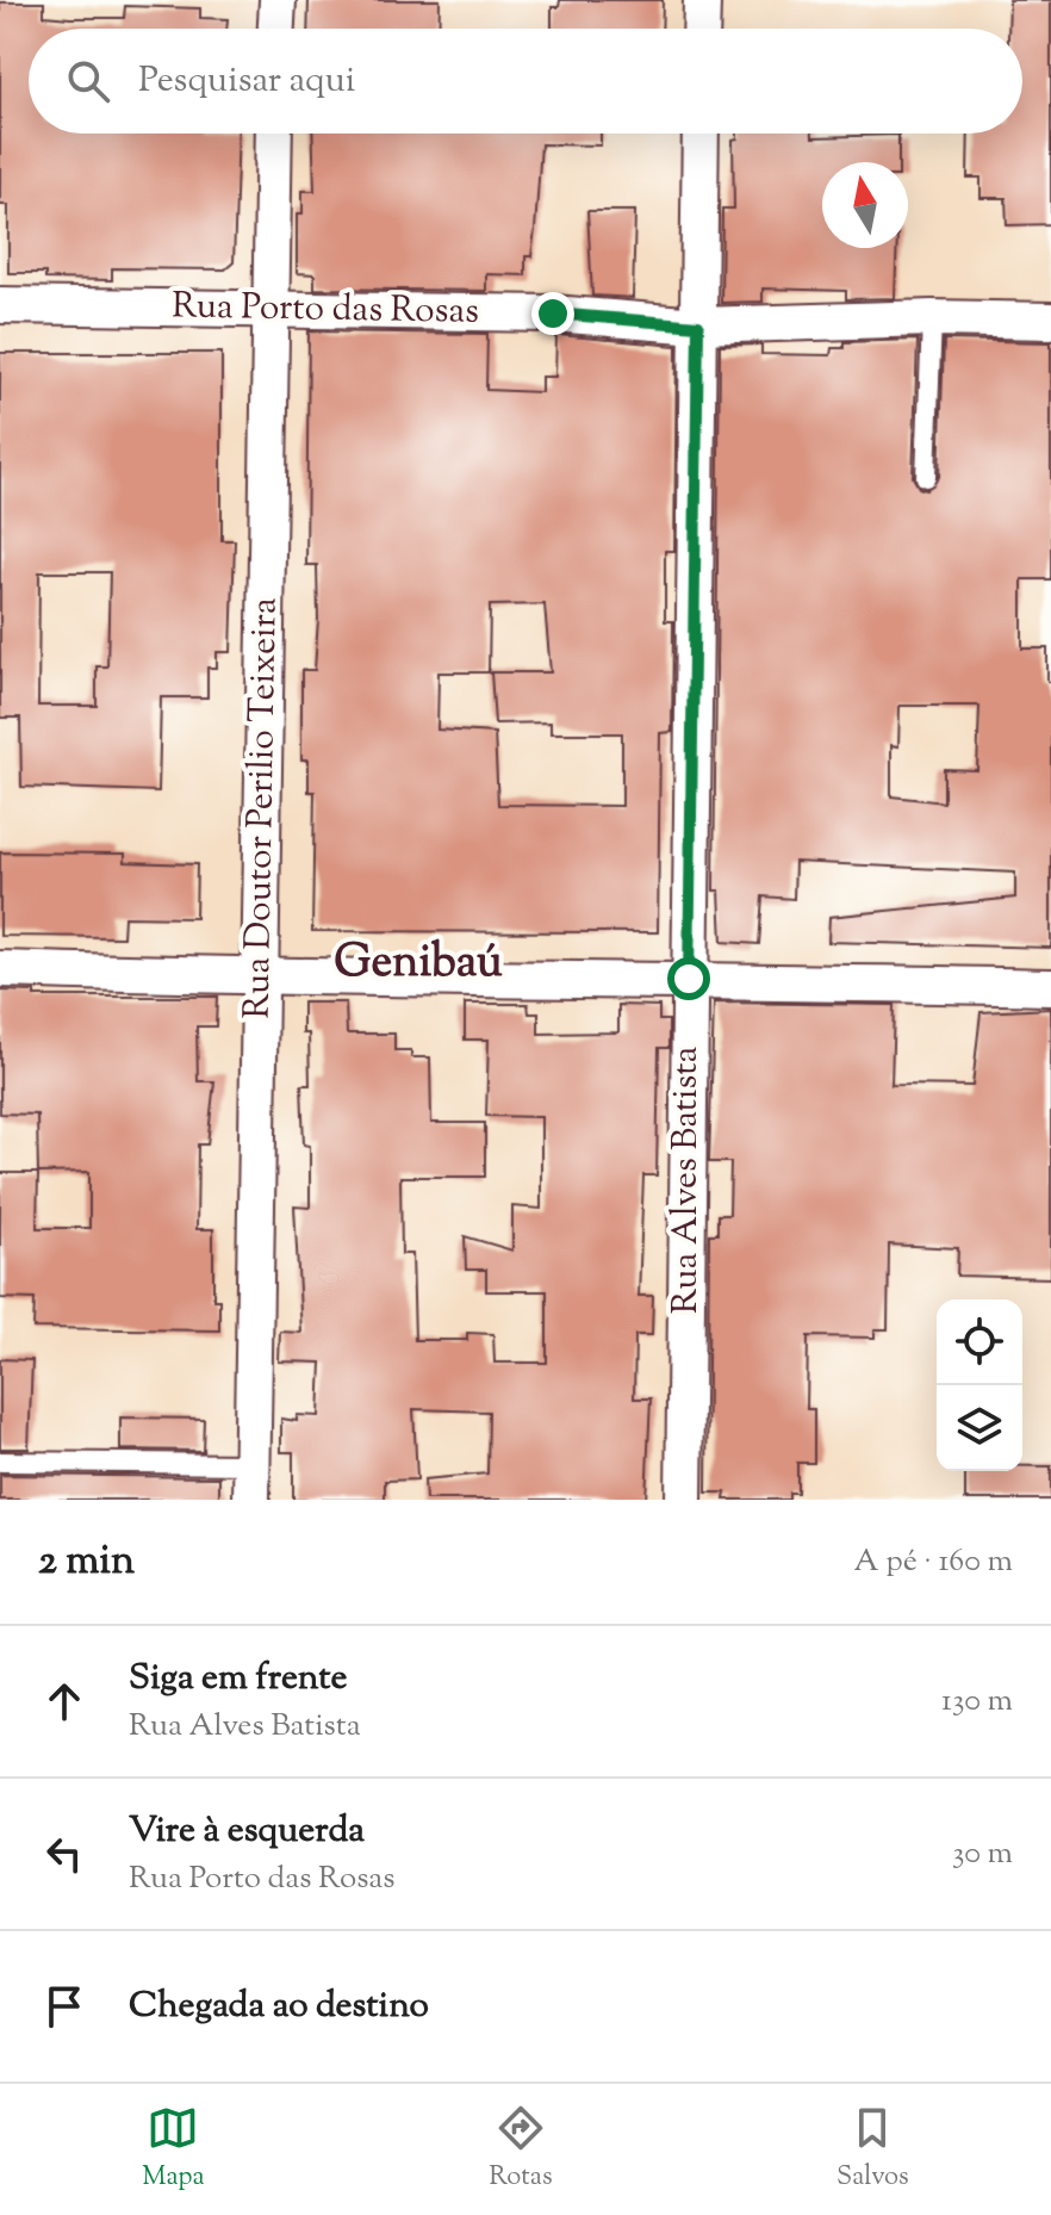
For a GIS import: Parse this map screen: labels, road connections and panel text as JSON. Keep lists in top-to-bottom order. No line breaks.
{"streets":{"street":["Rua Porto das Rosas","Rua Doutor Perilio Teixeira","Rua Alves Batista"]},"crossings":[["Rua Porto das Rosas","Rua Doutor Perilio Teixeira"],["Rua Porto das Rosas","Rua Alves Batista"]],"districts":["Genibaú"],"north":"top","page":{"search":"Pesquisar aqui","heading":["2 min","A pé · 160 m"],"list":[["Siga em frente","Rua Alves Batista","130 m"],["Vire à esquerda","Rua Porto das Rosas","30 m"],"Chegada ao destino"],"nav":["Mapa","Rotas","Salvos"]}}
